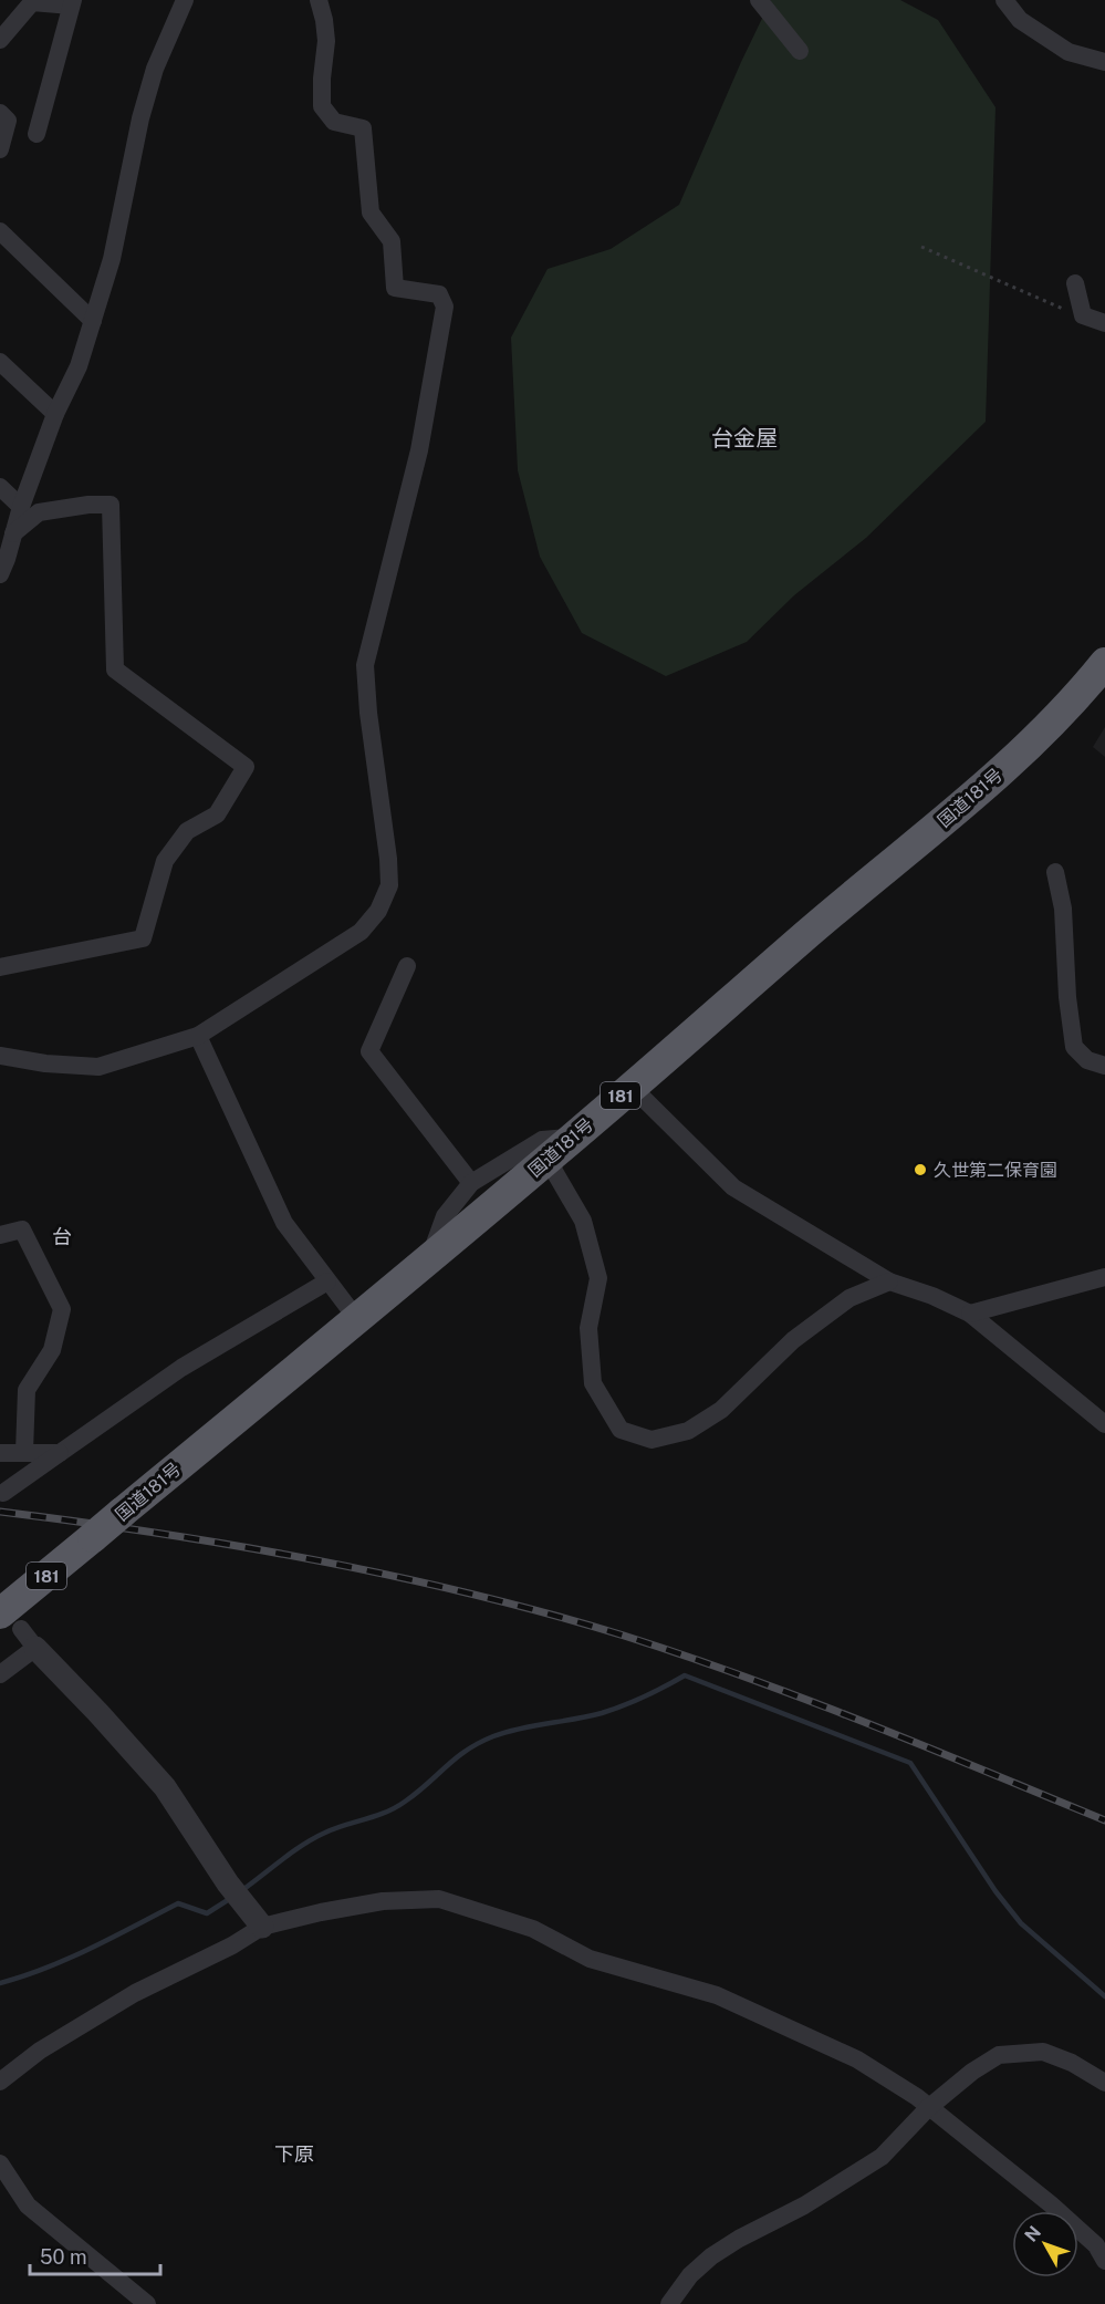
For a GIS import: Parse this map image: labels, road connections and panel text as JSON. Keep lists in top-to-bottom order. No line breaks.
{"streets":{"highway":["国道181号","181"]},"districts":["台金屋","台","下原"],"places":["久世第二保育園"],"scale_bar":"50 m","north":"top left"}
